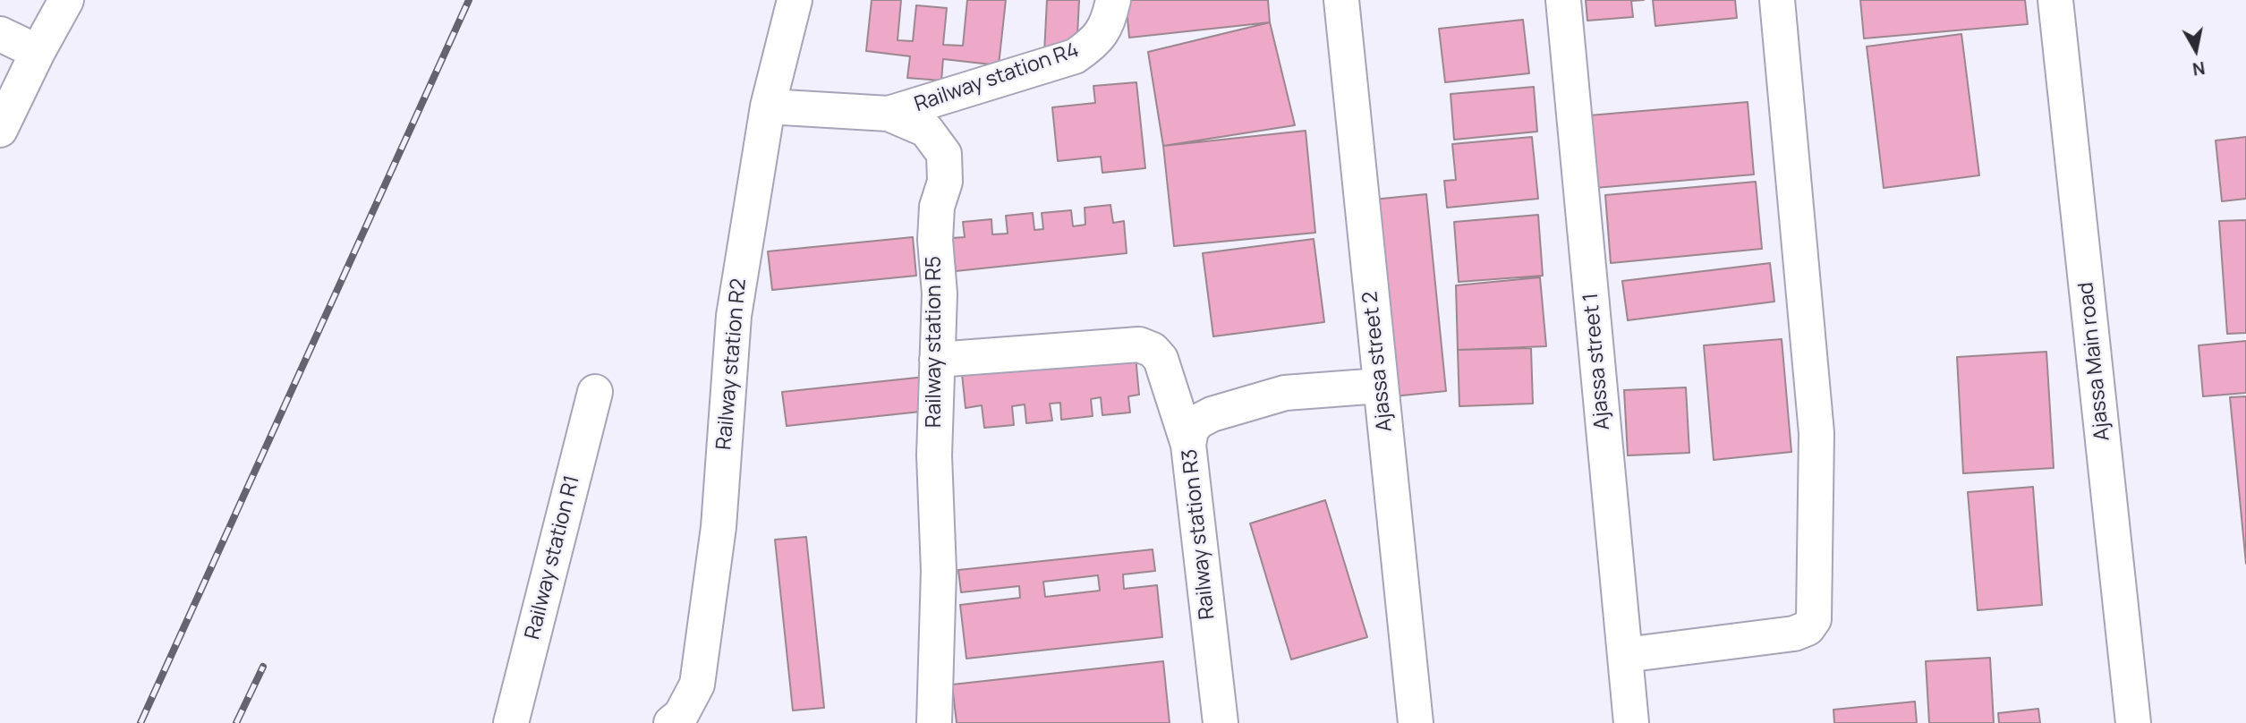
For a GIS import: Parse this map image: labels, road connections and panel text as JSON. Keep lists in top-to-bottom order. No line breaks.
{"streets":{"street":["Railway station R4","Railway station R5","Ajassa street 2","Ajassa street 1","Ajassa Main road","Railway station R2","Railway station R3","Railway station R1"]},"crossings":[["Railway station R4","Railway station R5"],["Railway station R5","Railway station R2"],["Ajassa street 2","Railway station R3"]],"north":"bottom"}
